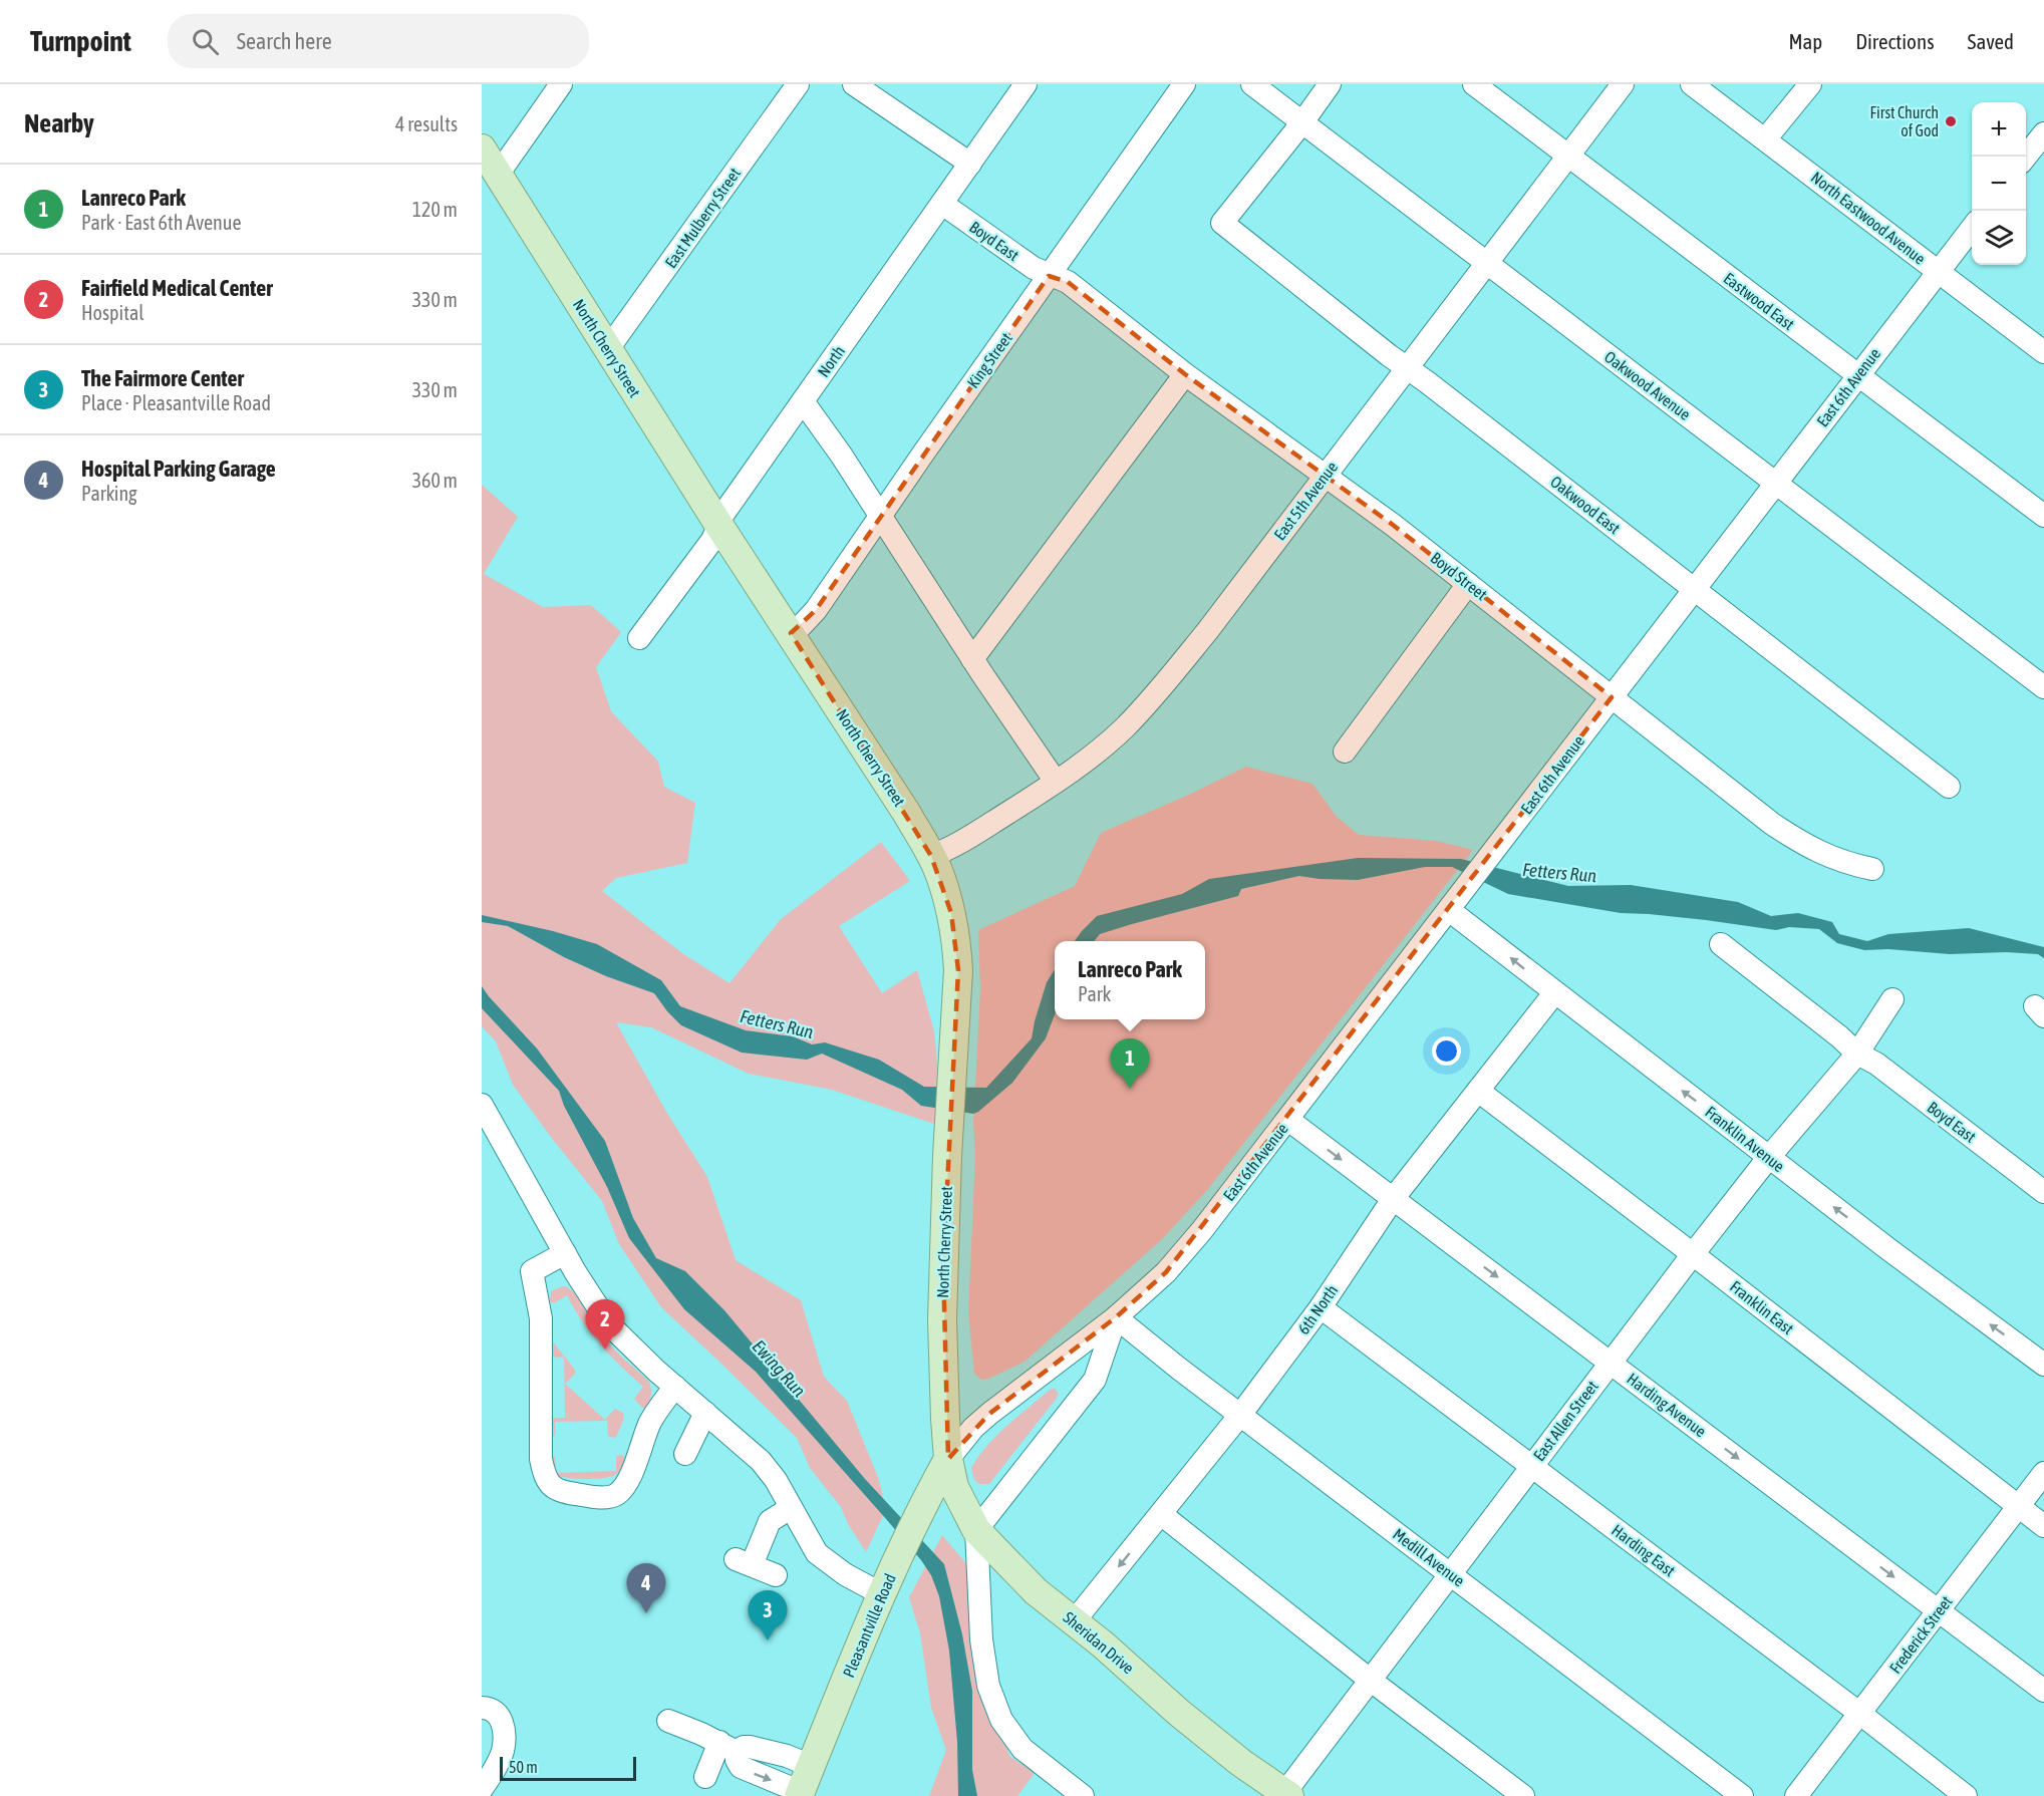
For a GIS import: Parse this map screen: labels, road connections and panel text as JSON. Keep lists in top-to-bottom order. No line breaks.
{"streets":{"main road":["North Cherry Street","Pleasantville Road","Sheridan Drive"],"street":["East Mulberry Street","North Eastwood Avenue","Boyd East","Eastwood East","King Street","North","Oakwood Avenue","East 6th Avenue","East 5th Avenue","Oakwood East","Boyd Street","Franklin Avenue","Franklin East","6th North","Harding Avenue","East Allen Street","Harding East","Medill Avenue","Frederick Street"]},"crossings":[["East Mulberry Street","North Cherry Street"],["North Eastwood Avenue","East 6th Avenue"],["Boyd East","King Street"],["Boyd East","North"],["Boyd East","Boyd Street"],["Boyd East","East Allen Street"],["Eastwood East","East 6th Avenue"],["Eastwood East","East 5th Avenue"],["North Cherry Street","King Street"],["North Cherry Street","North"],["North Cherry Street","East 6th Avenue"],["North Cherry Street","East 5th Avenue"],["North Cherry Street","Pleasantville Road"],["North Cherry Street","Sheridan Drive"],["King Street","Boyd Street"],["Oakwood Avenue","East 6th Avenue"],["Oakwood Avenue","East 5th Avenue"],["Oakwood Avenue","Oakwood East"],["East 6th Avenue","Oakwood East"],["East 6th Avenue","Boyd Street"],["East 6th Avenue","Franklin Avenue"],["East 6th Avenue","Harding Avenue"],["East 6th Avenue","Medill Avenue"],["East 6th Avenue","Pleasantville Road"],["East 6th Avenue","Sheridan Drive"],["East 5th Avenue","Oakwood East"],["East 5th Avenue","Boyd Street"],["Franklin Avenue","6th North"],["Franklin Avenue","East Allen Street"],["Franklin East","6th North"],["Franklin East","East Allen Street"],["Franklin East","Frederick Street"],["6th North","Harding Avenue"],["6th North","Harding East"],["6th North","Medill Avenue"],["6th North","Sheridan Drive"],["Harding Avenue","East Allen Street"],["Harding Avenue","Frederick Street"],["East Allen Street","Harding East"],["East Allen Street","Medill Avenue"],["East Allen Street","Sheridan Drive"],["Harding East","Frederick Street"],["Pleasantville Road","Sheridan Drive"]],"one_way":["Franklin Avenue","Harding Avenue"],"water":["Fetters Run","Ewing Run"],"places":["First Church of God"],"scale_bar":"50 m","page":{"header":"Turnpoint","search":"Search here","nav":["Map","Directions","Saved"],"heading":["Nearby","4 results"],"map_buttons":["+","−"],"list":[{"mark":"1","name":"Lanreco Park","note":"Park · East 6th Avenue","value":"120 m"},{"mark":"2","name":"Fairfield Medical Center","note":"Hospital","value":"330 m"},{"mark":"3","name":"The Fairmore Center","note":"Place · Pleasantville Road","value":"330 m"},{"mark":"4","name":"Hospital Parking Garage","note":"Parking","value":"360 m"}],"popup":["Lanreco Park","Park"],"pins":["1","2","4","3"],"scale":"50 m"}}
